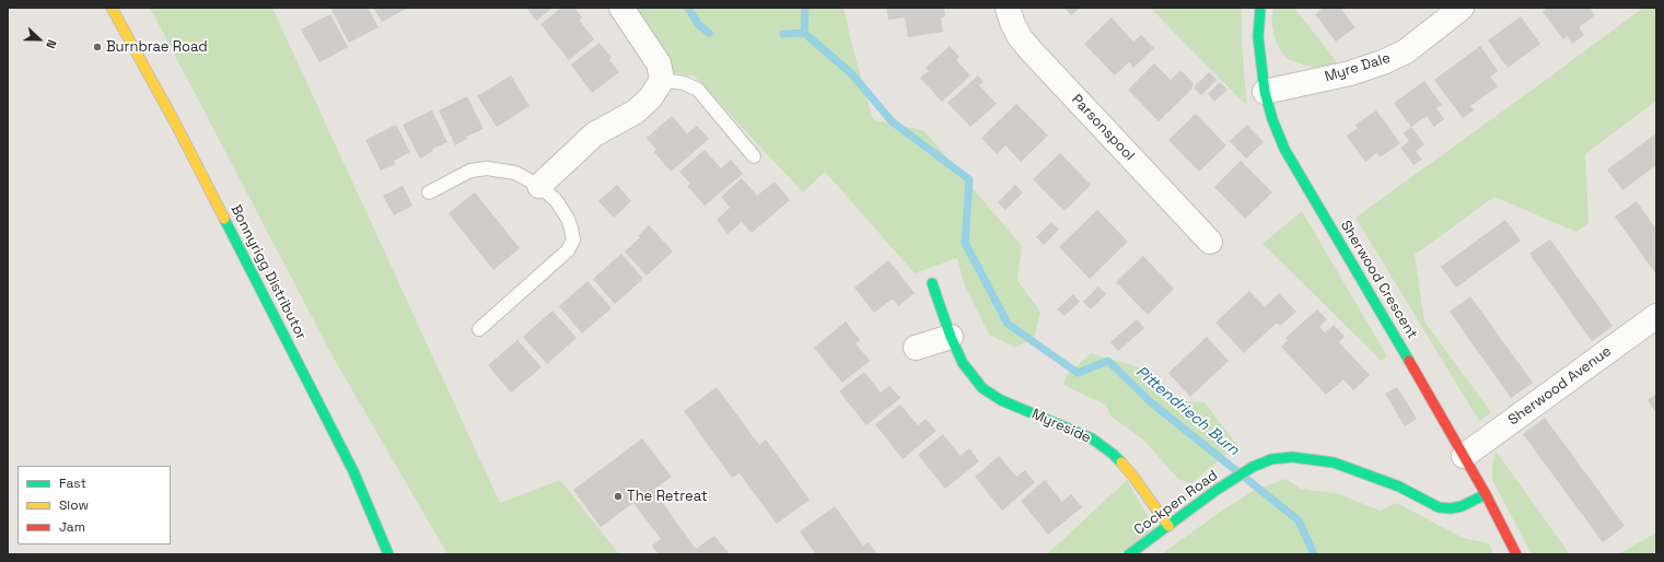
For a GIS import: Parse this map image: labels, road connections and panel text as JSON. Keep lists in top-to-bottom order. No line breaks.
{"streets":{"street":["Myre Dale","Parsonspool","Bonnyrigg Distributor","Sherwood Crescent","Sherwood Avenue","Myreside","Cockpen Road"]},"crossings":[["Myre Dale","Sherwood Crescent"],["Sherwood Crescent","Sherwood Avenue"],["Sherwood Crescent","Cockpen Road"],["Myreside","Cockpen Road"]],"water":["Pittendriech Burn"],"places":["Burnbrae Road","The Retreat"],"legend":["Fast","Slow","Jam"],"north":"right"}
